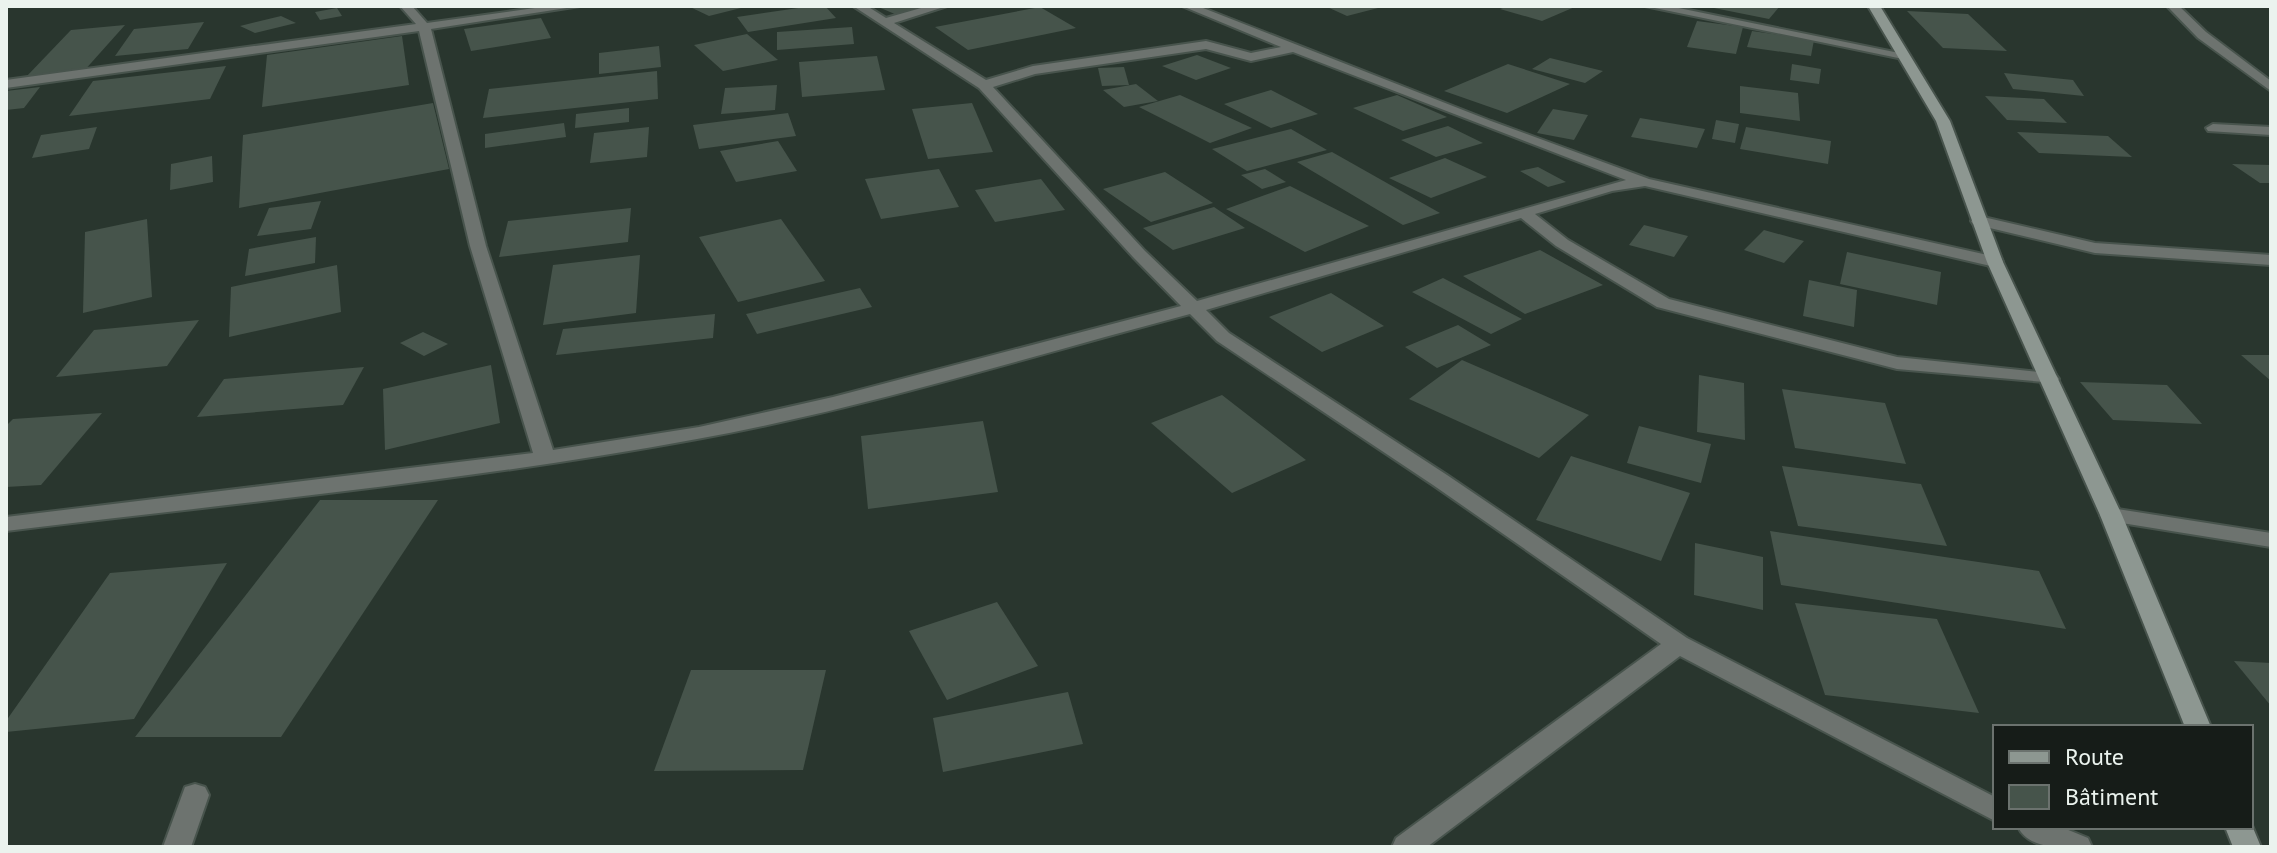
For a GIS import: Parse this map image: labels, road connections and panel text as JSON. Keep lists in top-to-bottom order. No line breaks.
{"legend":["Route","Bâtiment"]}
